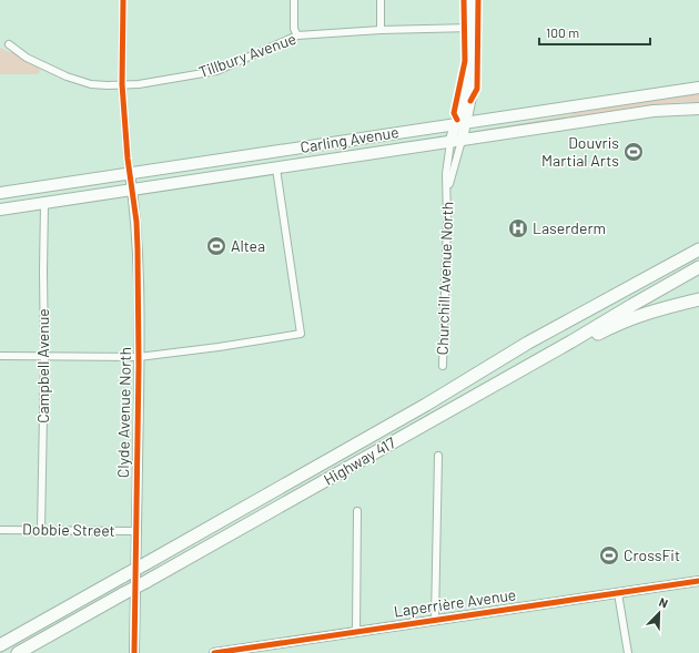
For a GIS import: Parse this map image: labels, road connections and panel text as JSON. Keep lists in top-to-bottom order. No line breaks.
{"streets":{"highway":["Highway 417"],"main road":["Carling Avenue","Churchill Avenue North"],"street":["Tillbury Avenue","Campbell Avenue","Clyde Avenue North","Dobbie Street","Laperrière Avenue"]},"crossings":[["Tillbury Avenue","Churchill Avenue North"],["Carling Avenue","Churchill Avenue North"],["Carling Avenue","Campbell Avenue"],["Carling Avenue","Clyde Avenue North"],["Campbell Avenue","Dobbie Street"],["Clyde Avenue North","Dobbie Street"]],"places":{"sports":["Douvris Martial Arts","Altea","CrossFit"],"hospital":["Laserderm"]},"scale_bar":"100 m","north":"top right"}
